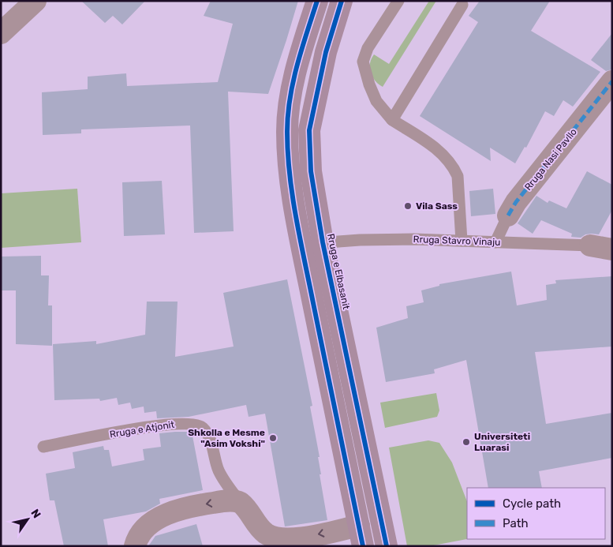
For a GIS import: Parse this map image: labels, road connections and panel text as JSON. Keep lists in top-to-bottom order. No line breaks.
{"streets":{"main road":["Rruga e Elbasanit"],"street":["Rruga Nasi Pavllo","Rruga Stavro Vinaju","Rruga e Atjonit"]},"crossings":[["Rruga Nasi Pavllo","Rruga Stavro Vinaju"],["Rruga Stavro Vinaju","Rruga e Elbasanit"]],"places":["Vila Sass","Shkolla e Mesme \"Asim Vokshi\"","Universiteti Luarasi"],"legend":["Cycle path","Path"],"north":"top right"}
